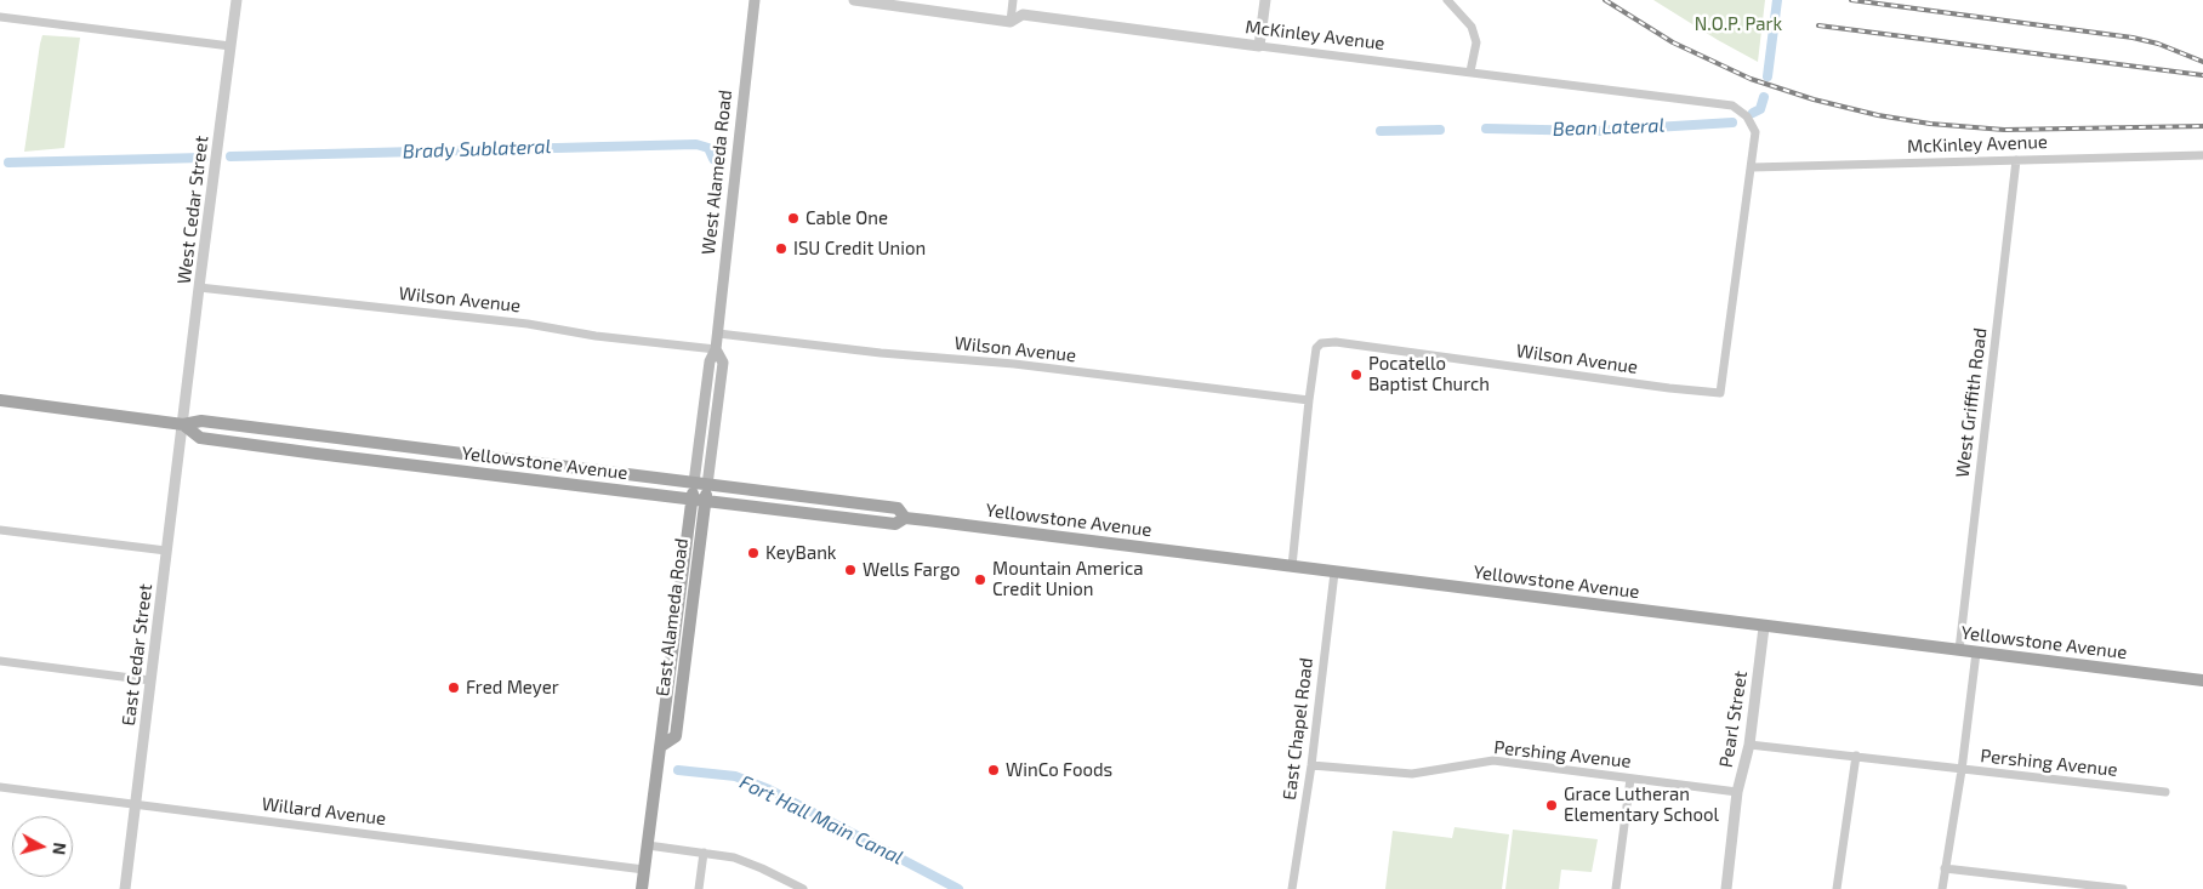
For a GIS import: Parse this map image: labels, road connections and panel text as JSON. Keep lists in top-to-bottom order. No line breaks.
{"streets":{"main road":["West Alameda Road","Yellowstone Avenue","East Alameda Road"],"street":["McKinley Avenue","West Cedar Street","Wilson Avenue","West Griffith Road","East Cedar Street","Pearl Street","East Chapel Road","Pershing Avenue","Willard Avenue"]},"crossings":[["McKinley Avenue","Wilson Avenue"],["McKinley Avenue","West Griffith Road"],["West Alameda Road","Wilson Avenue"],["West Alameda Road","Yellowstone Avenue"],["West Alameda Road","East Alameda Road"],["West Cedar Street","Wilson Avenue"],["West Cedar Street","Yellowstone Avenue"],["West Cedar Street","East Cedar Street"],["West Griffith Road","Yellowstone Avenue"],["Yellowstone Avenue","East Alameda Road"],["Yellowstone Avenue","East Cedar Street"],["Yellowstone Avenue","Pearl Street"],["Yellowstone Avenue","East Chapel Road"],["East Alameda Road","Willard Avenue"],["East Cedar Street","Willard Avenue"],["Pearl Street","Pershing Avenue"],["East Chapel Road","Pershing Avenue"]],"water":["Bean Lateral","Brady Sublateral","Fort Hall Main Canal"],"parks":["N.O.P. Park"],"places":["Cable One","ISU Credit Union","Pocatello Baptist Church","KeyBank","Wells Fargo","Mountain America Credit Union","Fred Meyer","WinCo Foods","Grace Lutheran Elementary School"],"north":"right"}
